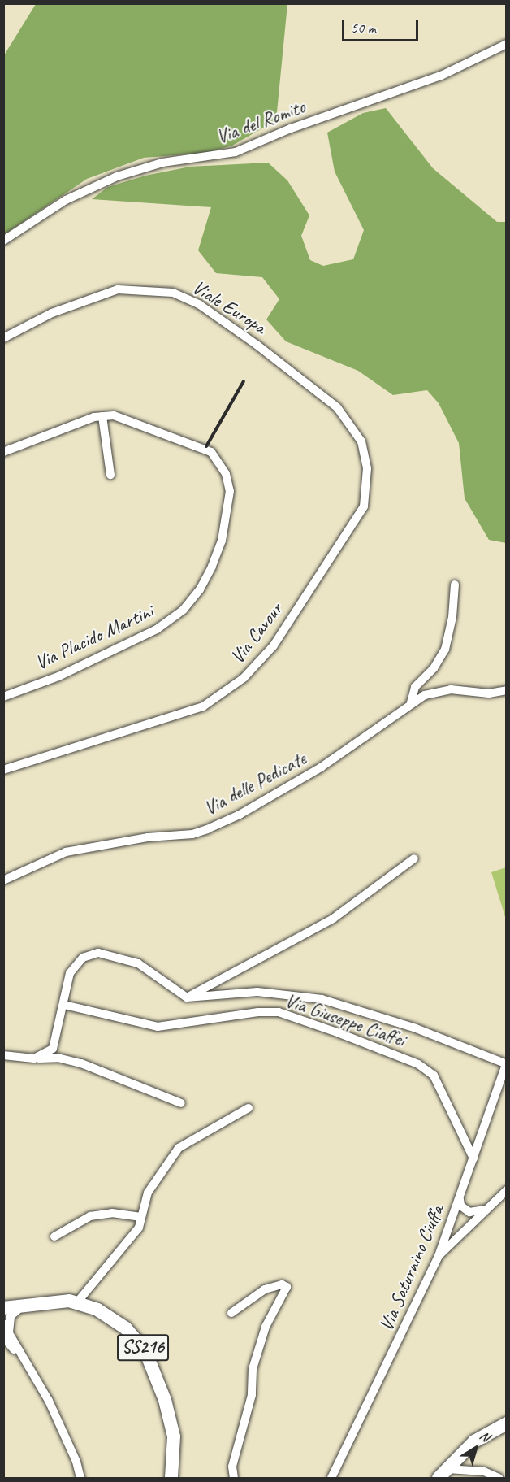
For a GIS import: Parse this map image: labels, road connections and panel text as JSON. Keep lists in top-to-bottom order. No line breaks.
{"streets":{"main road":["SS216"],"street":["Via del Romito","Viale Europa","Via Cavour","Via Placido Martini","Via delle Pedicate","Via Giuseppe Ciaffei","Via Saturnino Ciuffa"]},"crossings":[["Viale Europa","Via Cavour"],["Via Giuseppe Ciaffei","Via Saturnino Ciuffa"]],"scale_bar":"50 m","north":"top right"}
